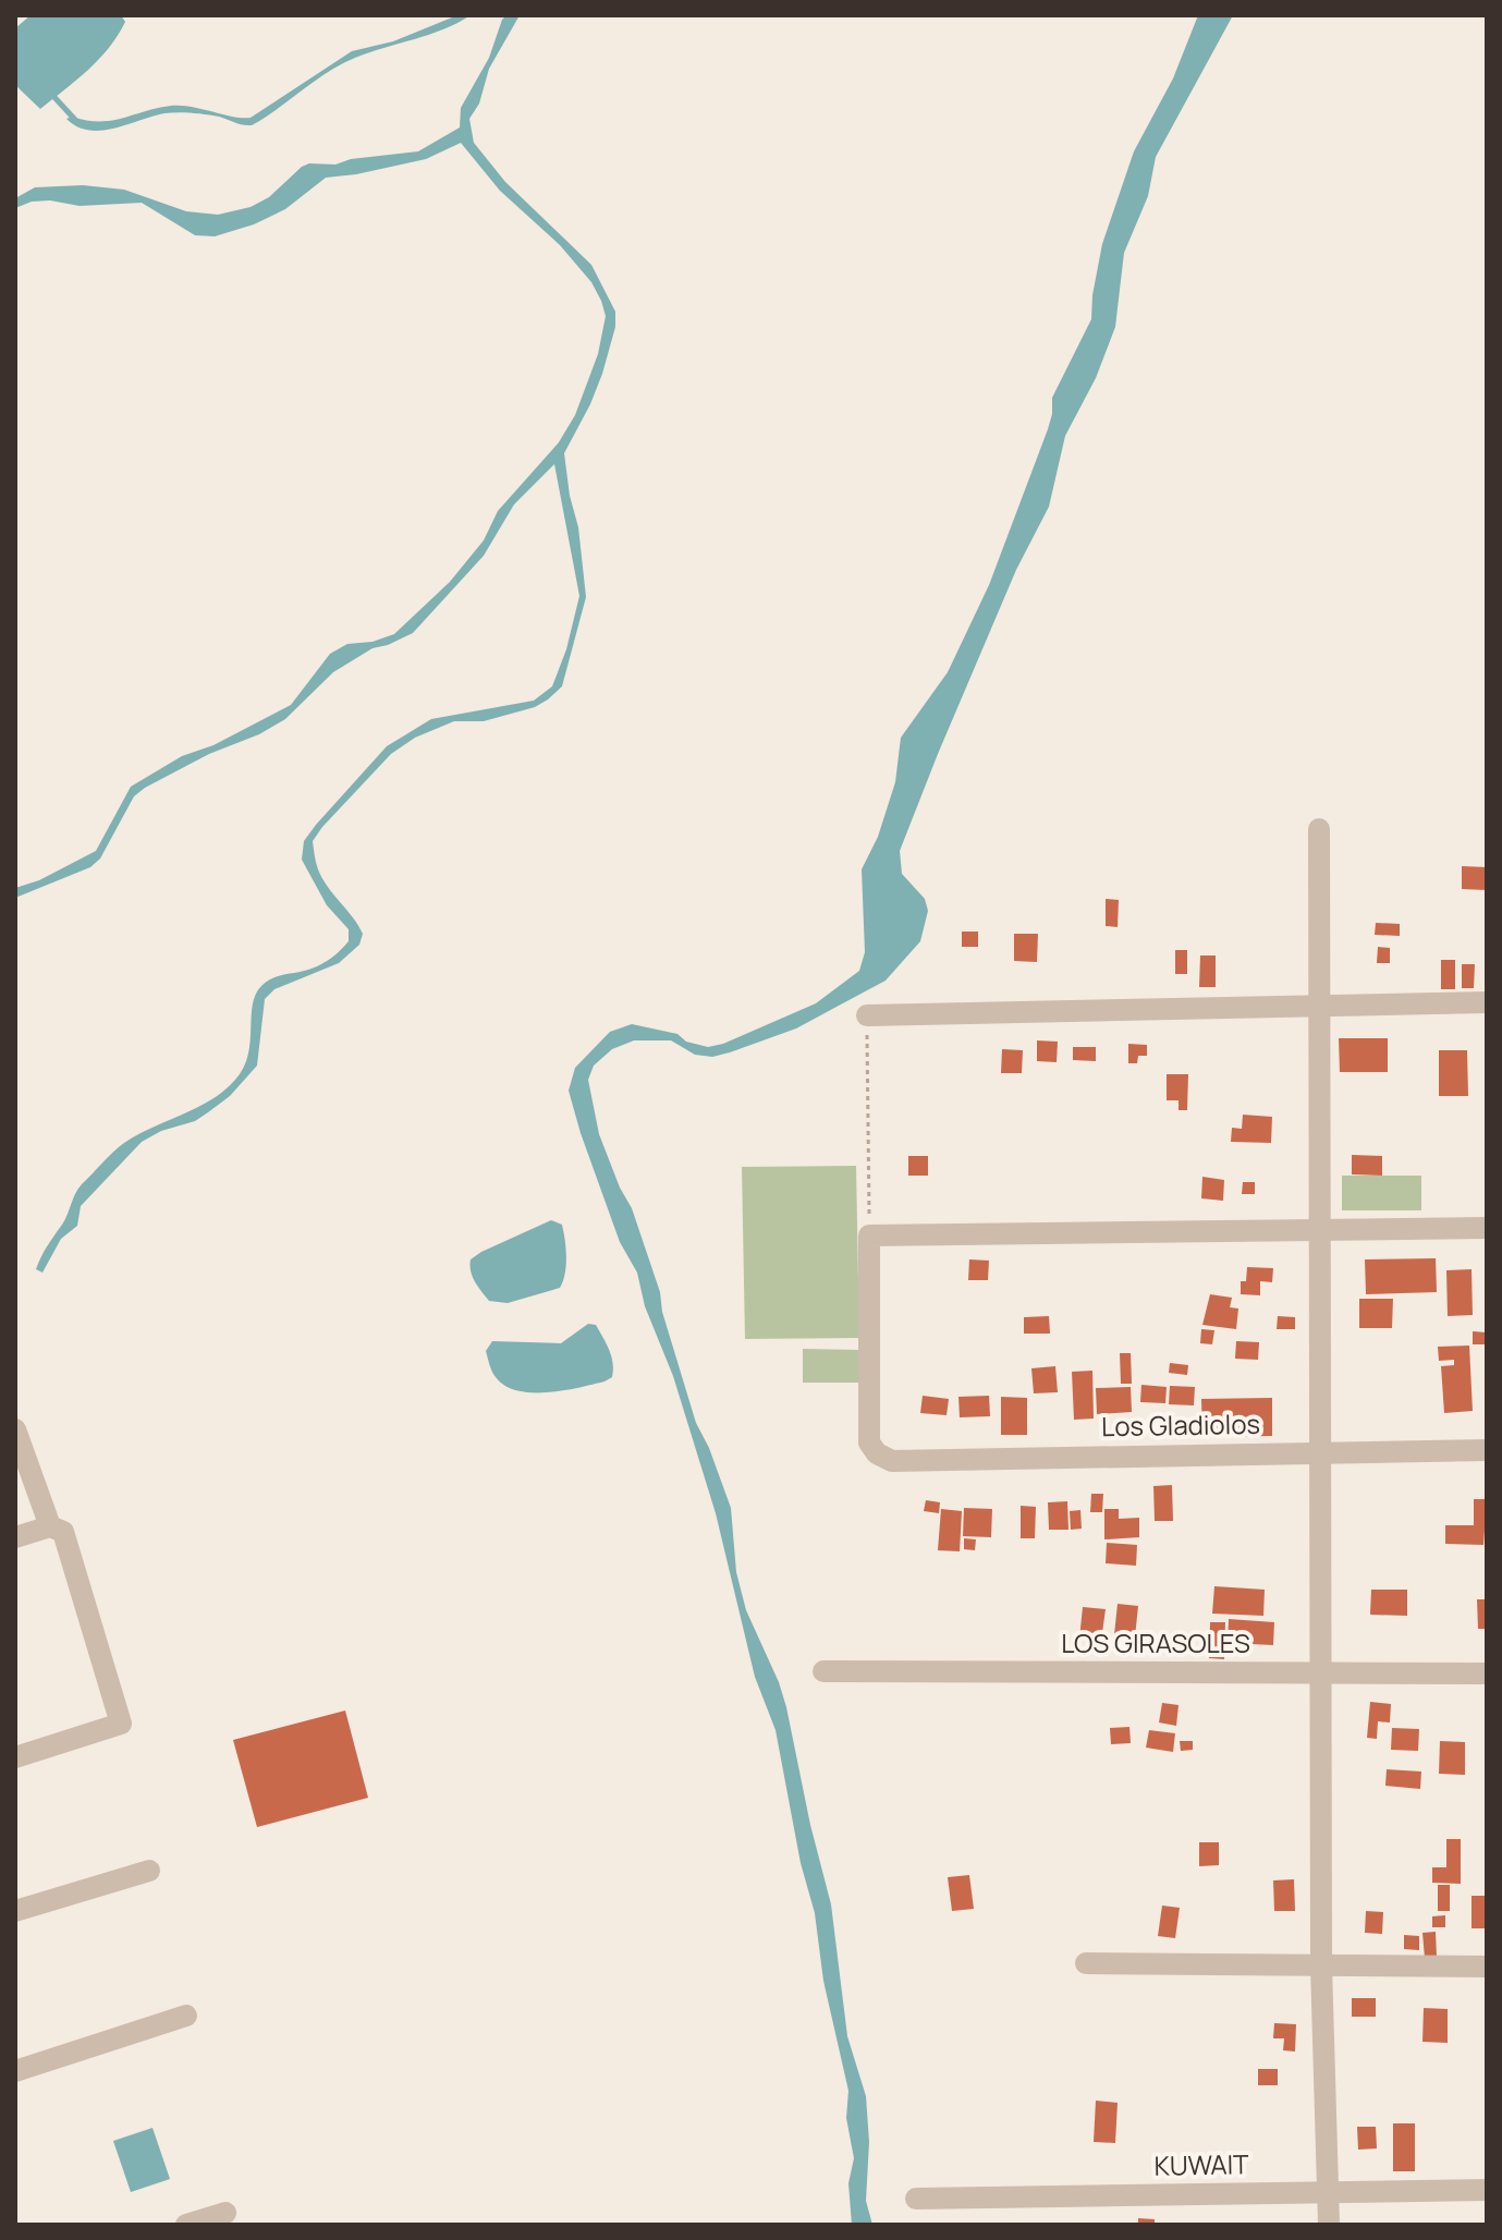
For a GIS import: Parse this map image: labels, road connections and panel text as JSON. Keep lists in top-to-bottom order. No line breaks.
{"streets":{"street":["Los Gladiolos","LOS GIRASOLES","KUWAIT"]}}
